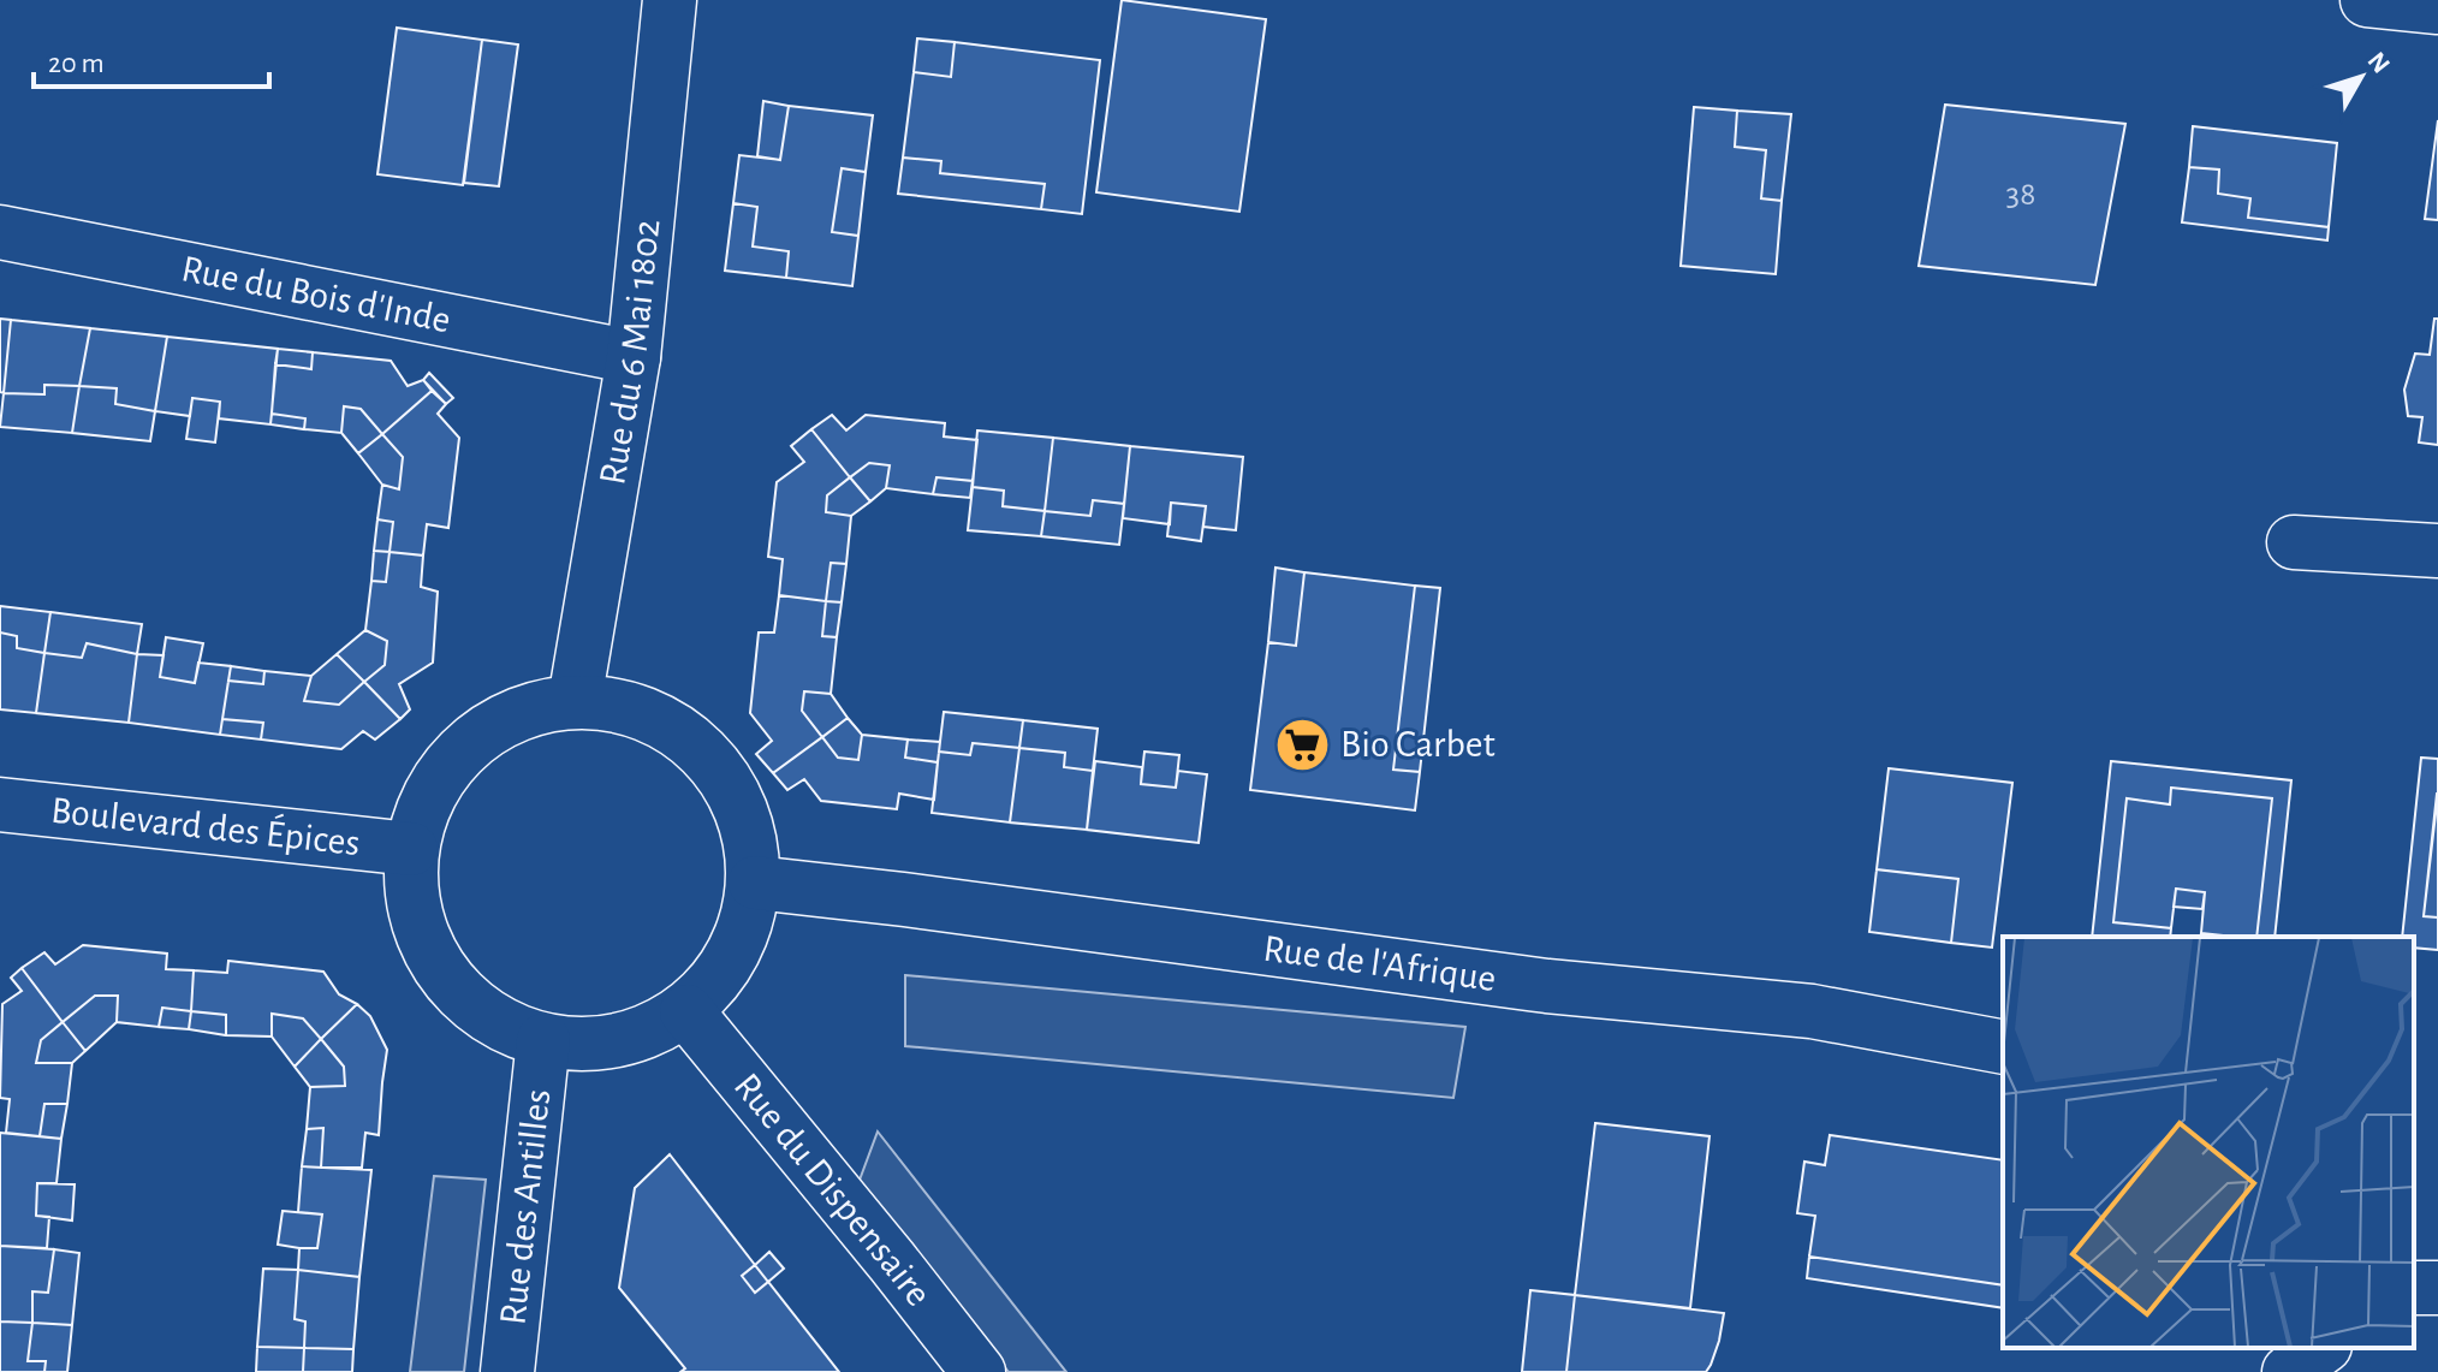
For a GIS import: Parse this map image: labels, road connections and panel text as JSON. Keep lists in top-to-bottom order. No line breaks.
{"streets":{"street":["Rue du Bois d'Inde","Rue du 6 Mai 1802","Boulevard des Épices","Rue de l'Afrique","Rue du Dispensaire","Rue des Antilles"]},"crossings":[["Rue du Bois d'Inde","Rue du 6 Mai 1802"],["Rue du 6 Mai 1802","Boulevard des Épices"],["Rue du 6 Mai 1802","Rue de l'Afrique"],["Rue du 6 Mai 1802","Rue du Dispensaire"],["Rue du 6 Mai 1802","Rue des Antilles"],["Boulevard des Épices","Rue de l'Afrique"],["Boulevard des Épices","Rue du Dispensaire"],["Boulevard des Épices","Rue des Antilles"],["Rue de l'Afrique","Rue du Dispensaire"],["Rue de l'Afrique","Rue des Antilles"],["Rue du Dispensaire","Rue des Antilles"]],"places":{"supermarket":["Bio Carbet"]},"house_numbers":["38"],"scale_bar":"20 m","north":"top right"}
